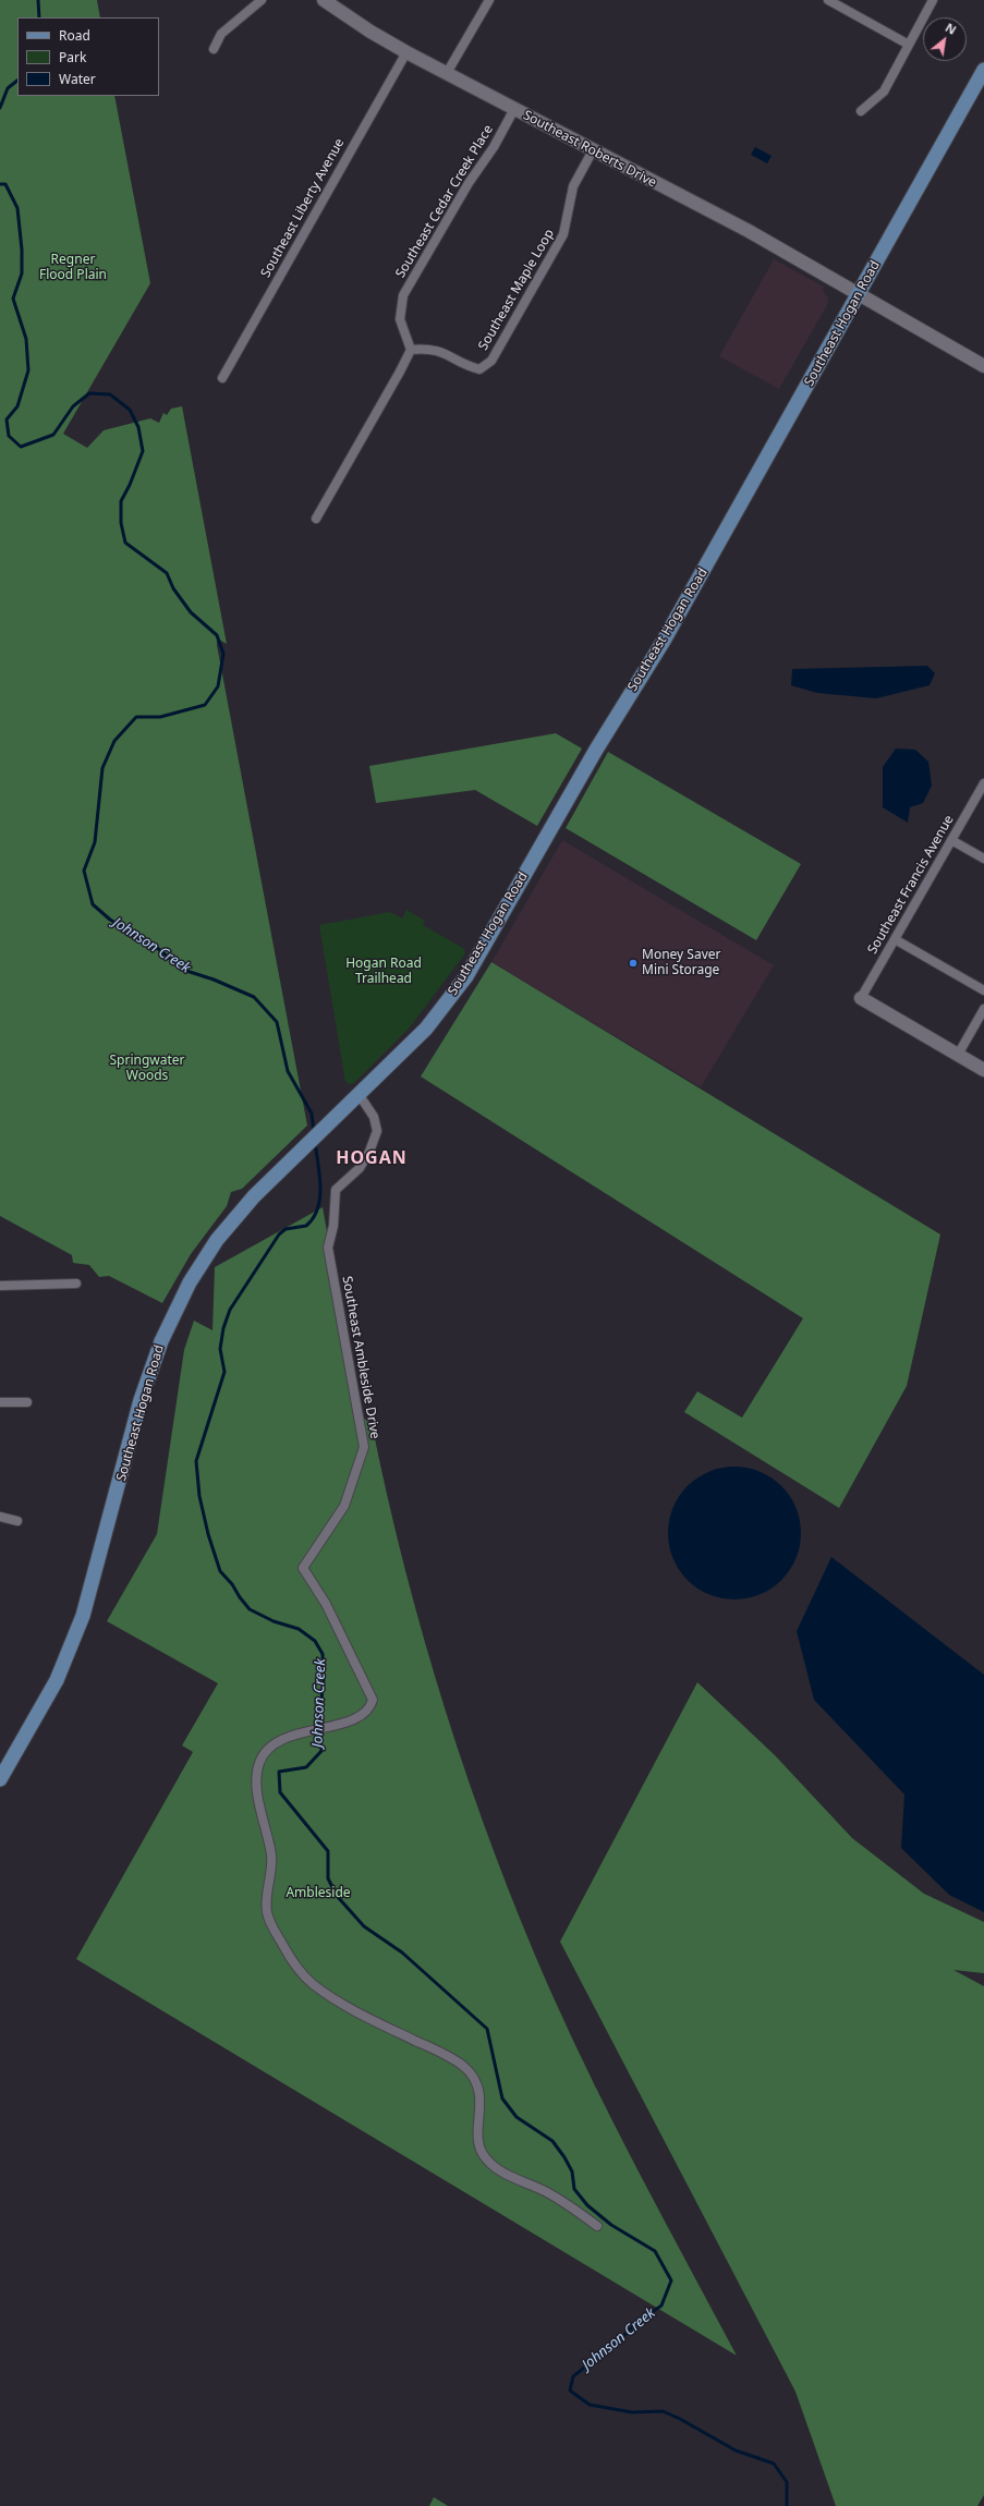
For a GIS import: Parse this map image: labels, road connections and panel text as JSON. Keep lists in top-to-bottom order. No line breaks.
{"streets":{"main road":["Southeast Hogan Road"],"street":["Southeast Roberts Drive","Southeast Cedar Creek Place","Southeast Liberty Avenue","Southeast Maple Loop","Southeast Francis Avenue","Southeast Ambleside Drive"]},"crossings":[["Southeast Roberts Drive","Southeast Cedar Creek Place"],["Southeast Roberts Drive","Southeast Liberty Avenue"],["Southeast Roberts Drive","Southeast Maple Loop"],["Southeast Roberts Drive","Southeast Hogan Road"],["Southeast Cedar Creek Place","Southeast Maple Loop"],["Southeast Hogan Road","Southeast Ambleside Drive"]],"districts":["HOGAN"],"water":["Johnson Creek"],"parks":["Regner Flood Plain","Hogan Road Trailhead","Springwater Woods","Ambleside"],"places":["Money Saver Mini Storage"],"legend":["Road","Park","Water"],"north":"top right"}
